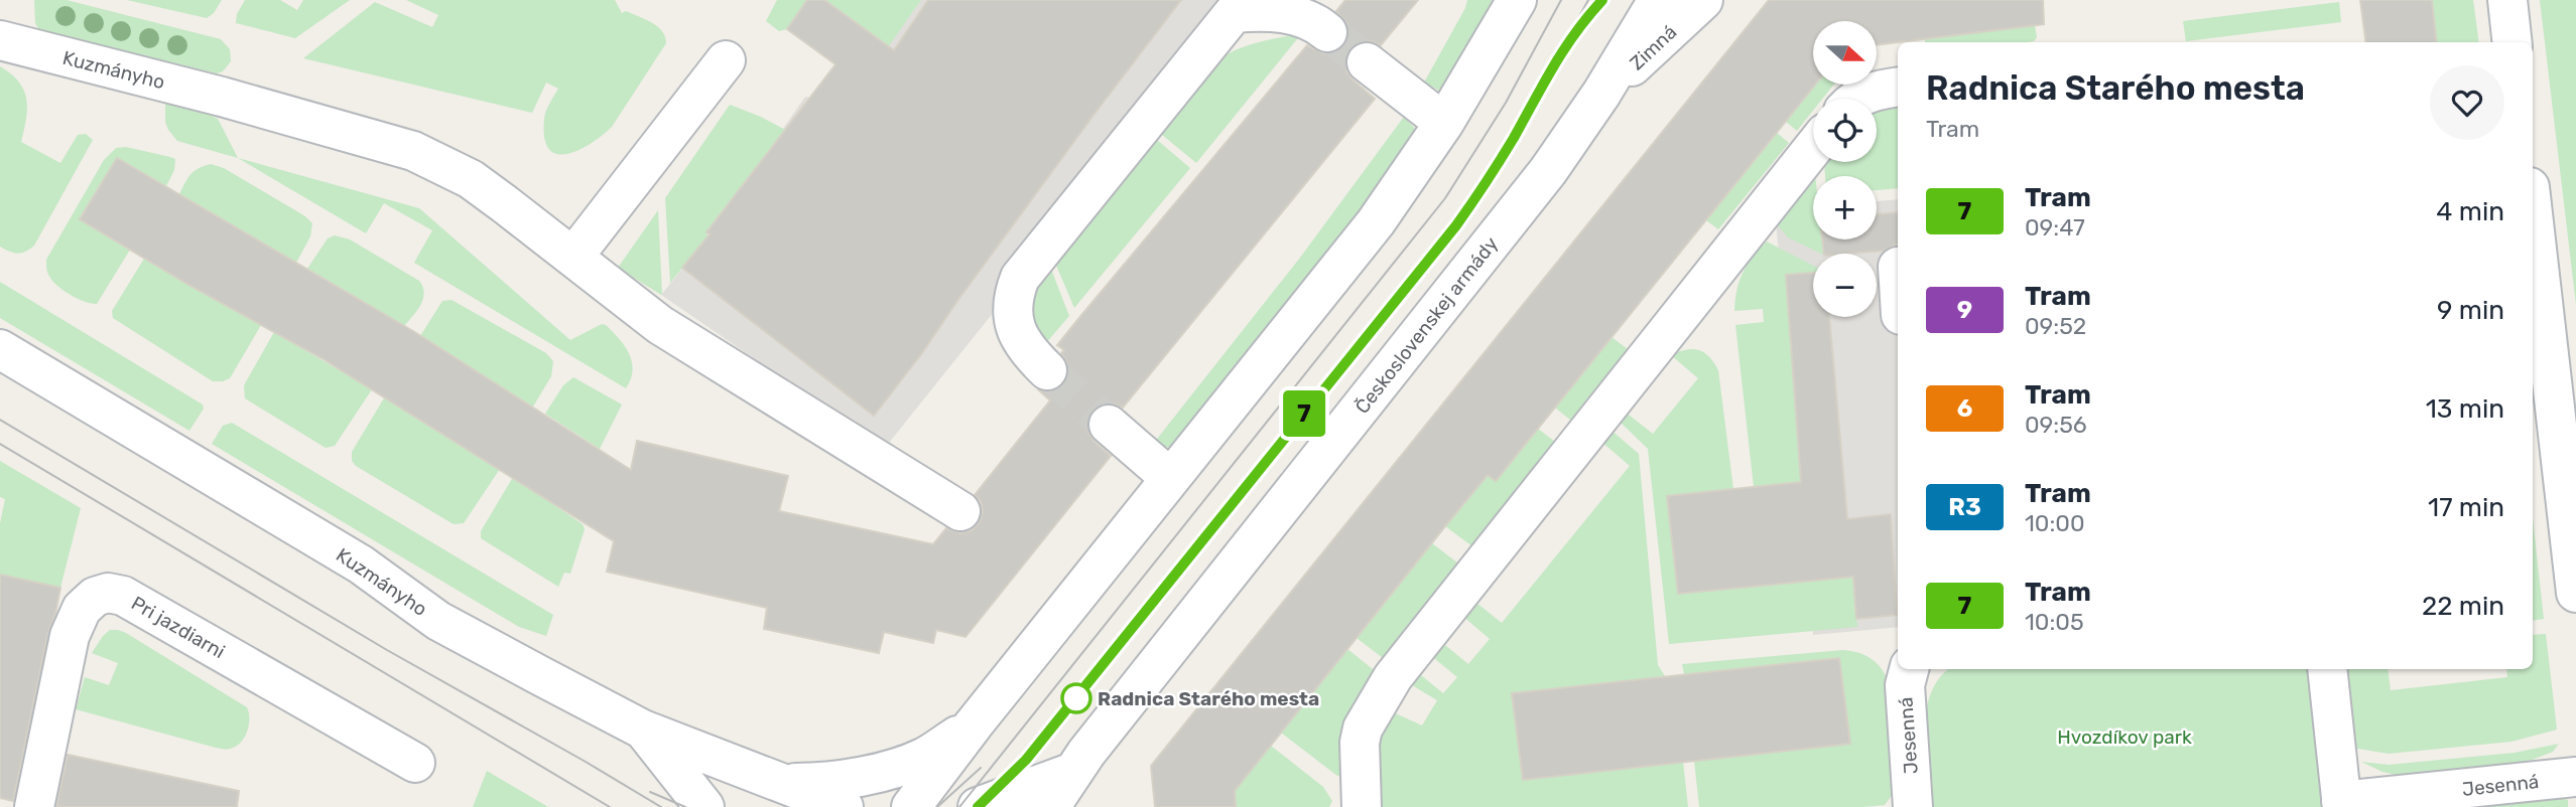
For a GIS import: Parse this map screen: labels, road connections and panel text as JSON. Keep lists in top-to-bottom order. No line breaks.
{"streets":{"street":["Zimná","Kuzmányho","Československej armády","Pri jazdiarni","Jesenná"]},"crossings":[["Zimná","Československej armády"]],"parks":["Hvozdíkov park"],"places":["Radnica Starého mesta"],"lines":["tram line 7"],"north":"right","page":{"on_map":"7","map_buttons":["+","−"],"heading":["Radnica Starého mesta","Tram"],"list":[{"mark":"7","name":"Tram","note":"09:47","value":"4 min"},{"mark":"9","name":"Tram","note":"09:52","value":"9 min"},{"mark":"6","name":"Tram","note":"09:56","value":"13 min"},{"mark":"R3","name":"Tram","note":"10:00","value":"17 min"},{"mark":"7","name":"Tram","note":"10:05","value":"22 min"}]}}
